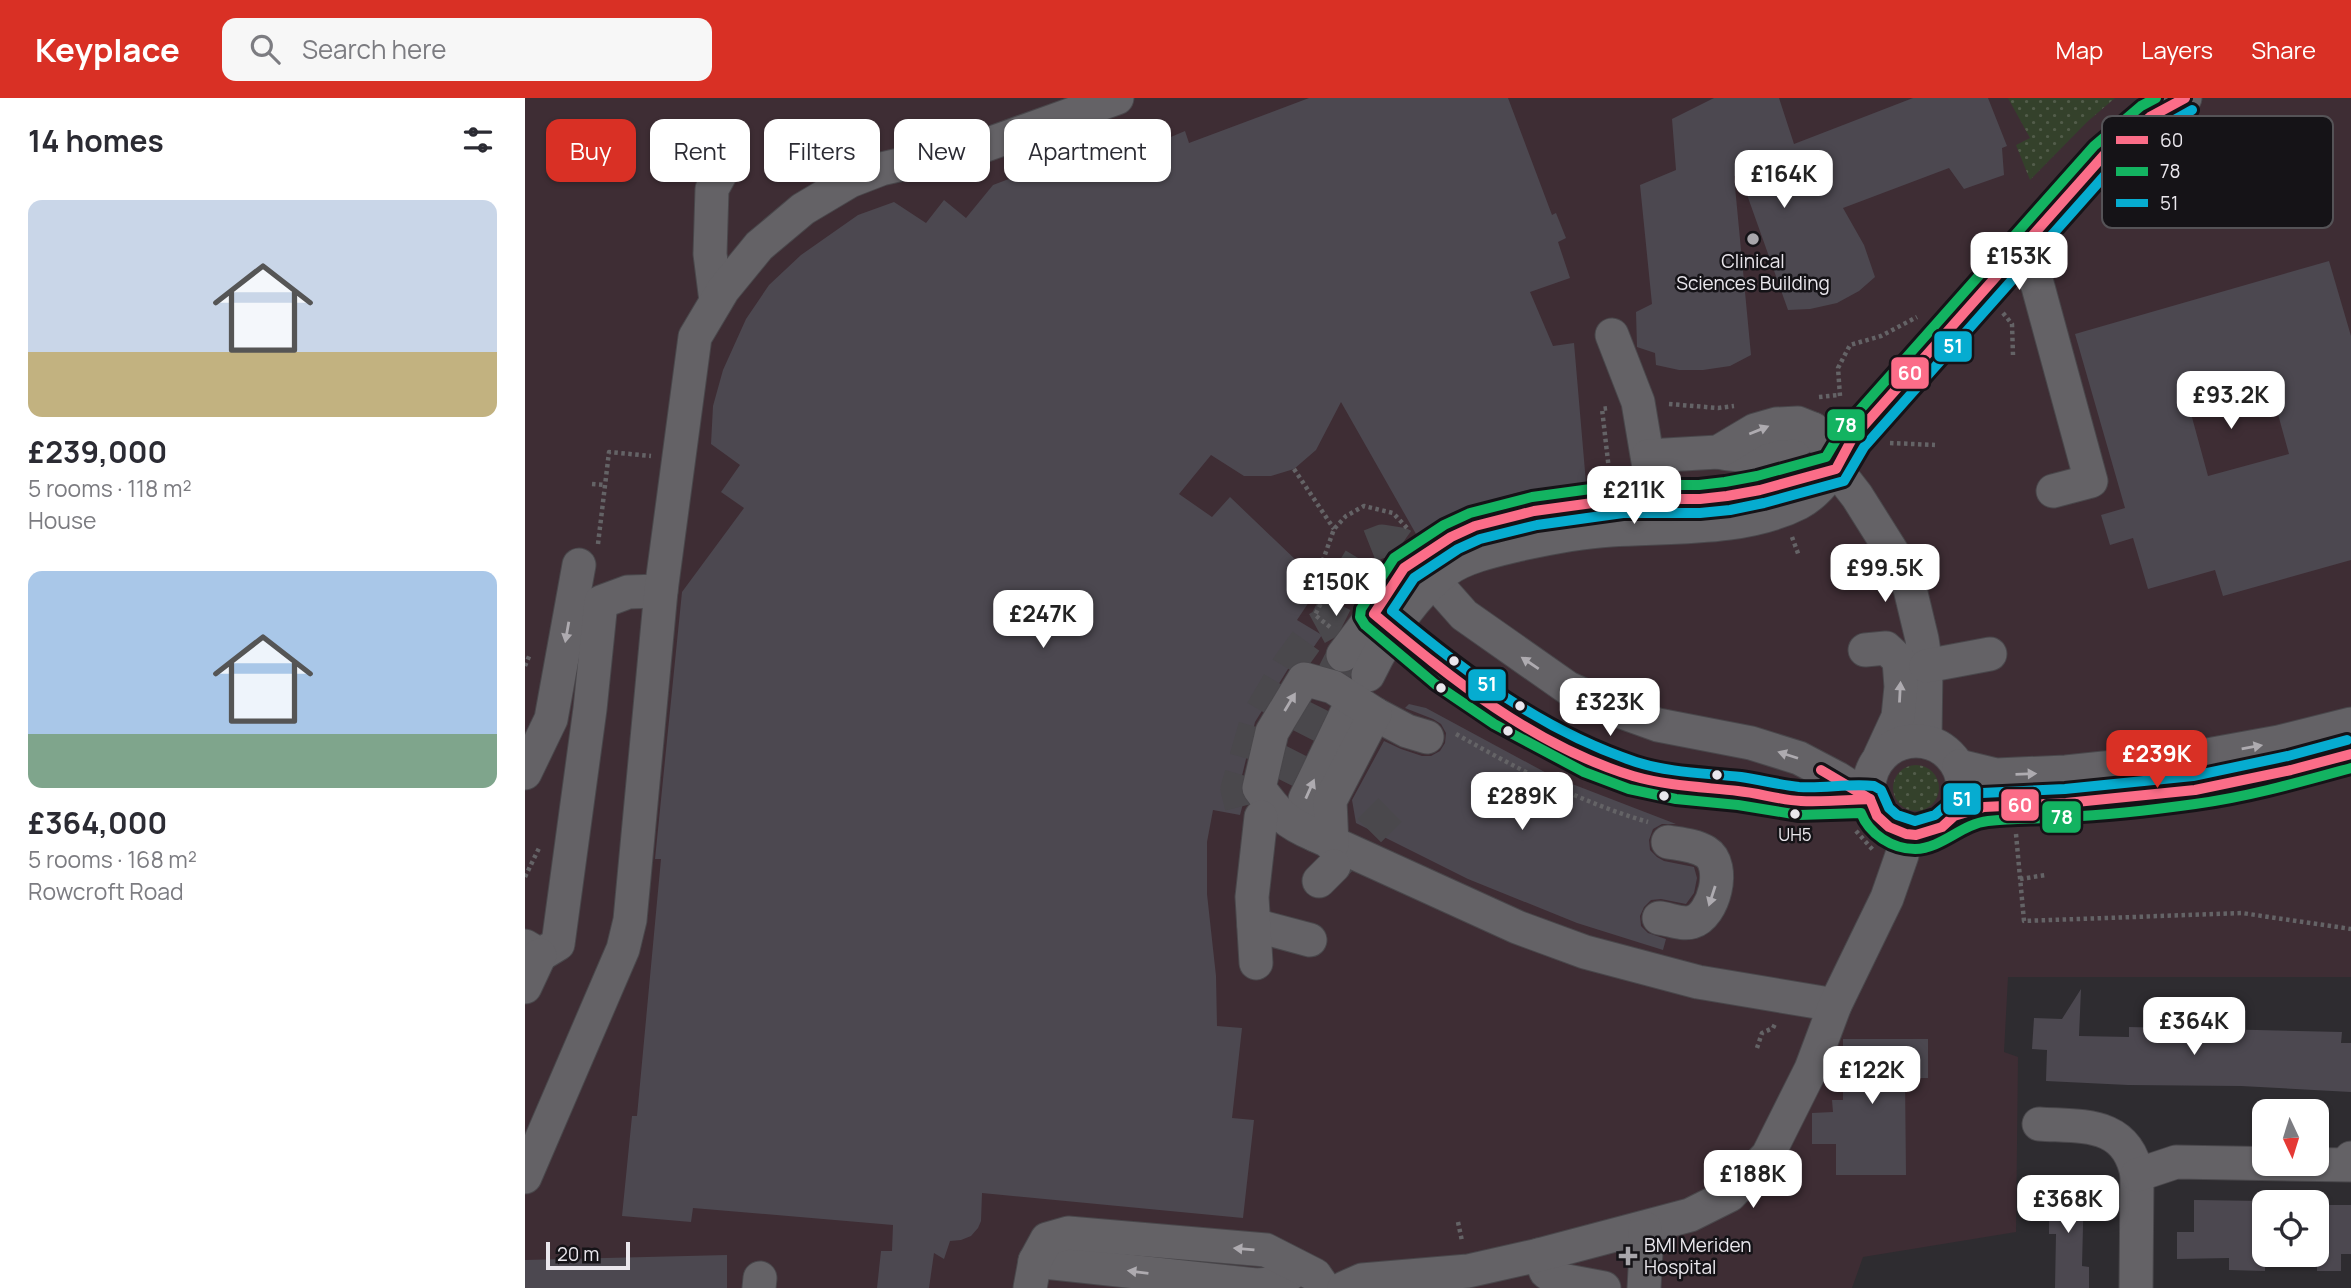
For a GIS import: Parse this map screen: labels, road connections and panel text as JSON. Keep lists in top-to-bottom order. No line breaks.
{"places":{"other":["Clinical Sciences Building","UH5"],"health":["BMI Meriden Hospital"]},"lines":["transit line 60","transit line 78","transit line 51"],"legend":["60","78","51"],"scale_bar":"20 m","north":"bottom","page":{"header":"Keyplace","search":"Search here","nav":["Map","Layers","Share"],"heading":"14 homes","chip":["Buy","Rent","Filters","New","Apartment"],"price":["£164K","£153K","£93.2K","£211K","£99.5K","£150K","£247K","£323K","£239K","£289K","£364K","£122K","£188K","£368K"],"list":[{"name":"£239,000","note":"5 rooms · 118 m² · House"},{"name":"£364,000","note":"5 rooms · 168 m² · Rowcroft Road"}],"scale":"20 m"}}
